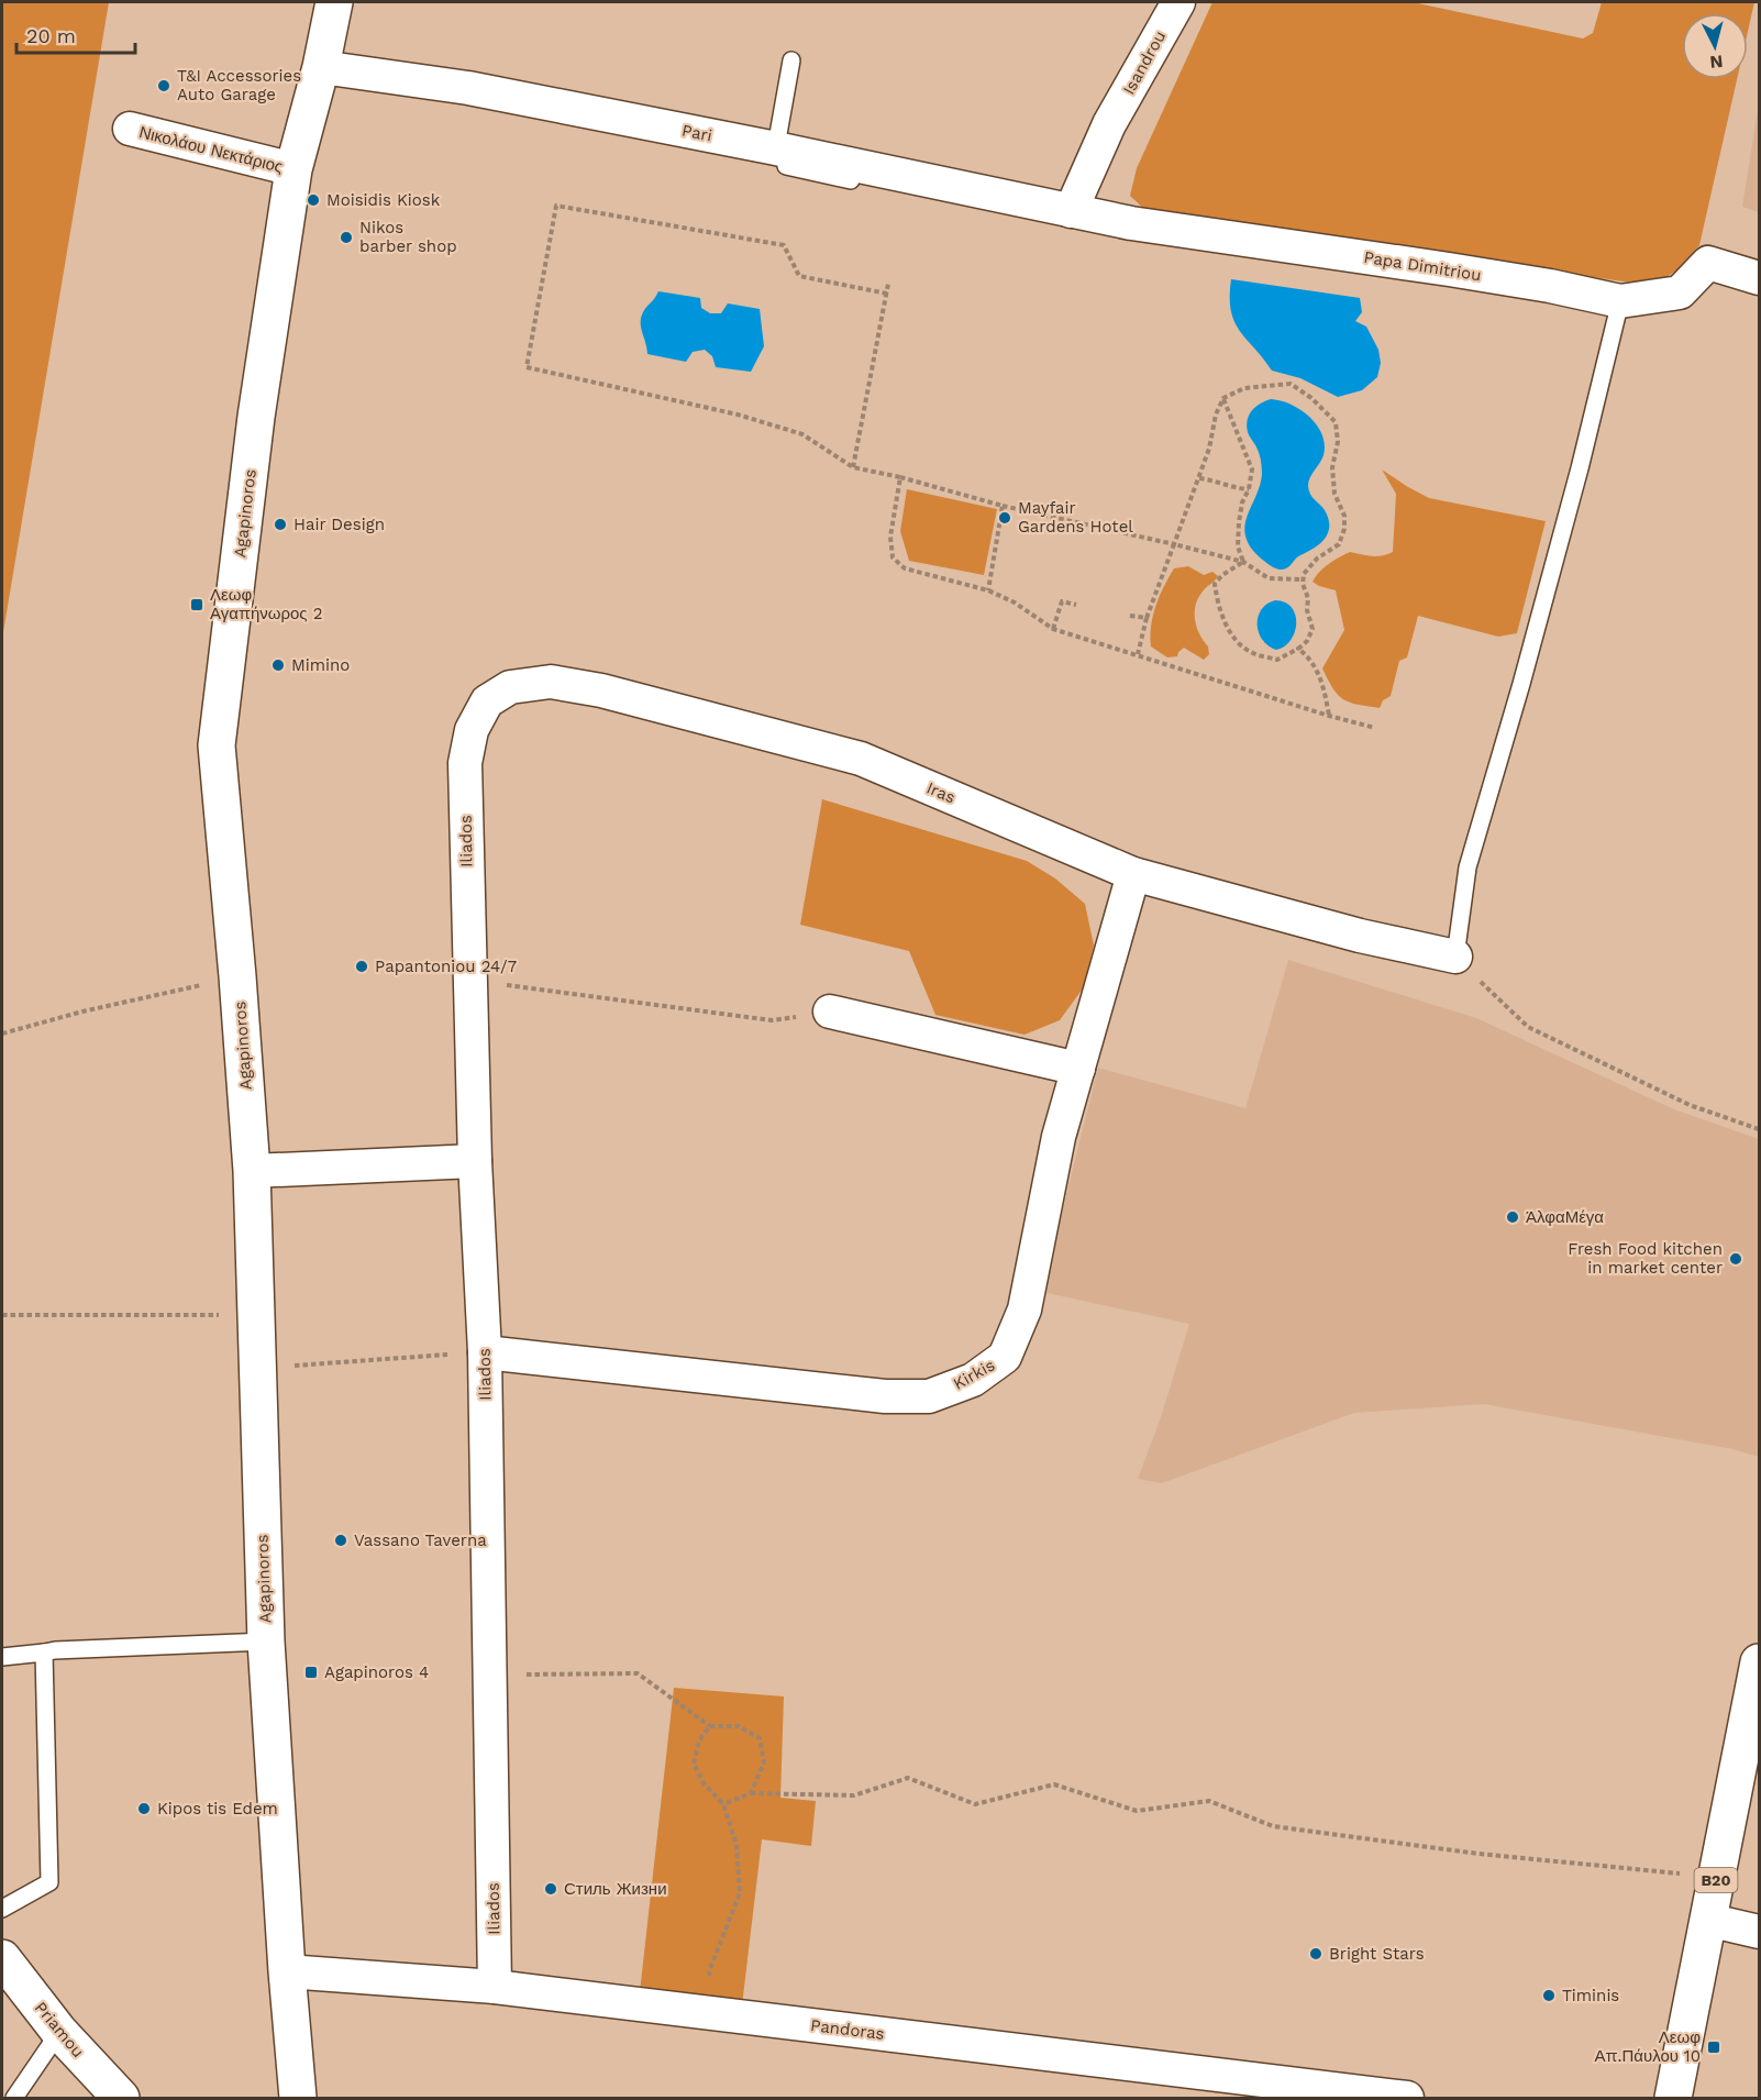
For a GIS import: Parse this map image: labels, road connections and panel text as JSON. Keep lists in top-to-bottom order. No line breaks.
{"streets":{"main road":["Agapinoros","B20","Priamou"],"street":["Isandrou","Pari","Νικολάου Νεκτάριος","Papa Dimitriou","Iras","Iliados","Kirkis","Pandoras"]},"crossings":[["Isandrou","Pari"],["Isandrou","Papa Dimitriou"],["Pari","Papa Dimitriou"],["Pari","Agapinoros"],["Νικολάου Νεκτάριος","Agapinoros"],["Agapinoros","Pandoras"],["Iras","Iliados"],["Iras","Kirkis"],["Iliados","Kirkis"],["Iliados","Pandoras"]],"places":{"other":["T&I Accessories Auto Garage","Moisidis Kiosk","Nikos barber shop","Mayfair Gardens Hotel","Hair Design","Mimino","Papantoniou 24/7","ΆλφαΜέγα","Fresh Food kitchen in market center","Vassano Taverna","Kipos tis Edem","Стиль Жизни","Bright Stars","Timinis"],"transit":["Λεωφ Αγαπήνωρος 2","Agapinoros 4","Λεωφ Απ.Πάυλου 10"]},"scale_bar":"20 m","north":"bottom"}
